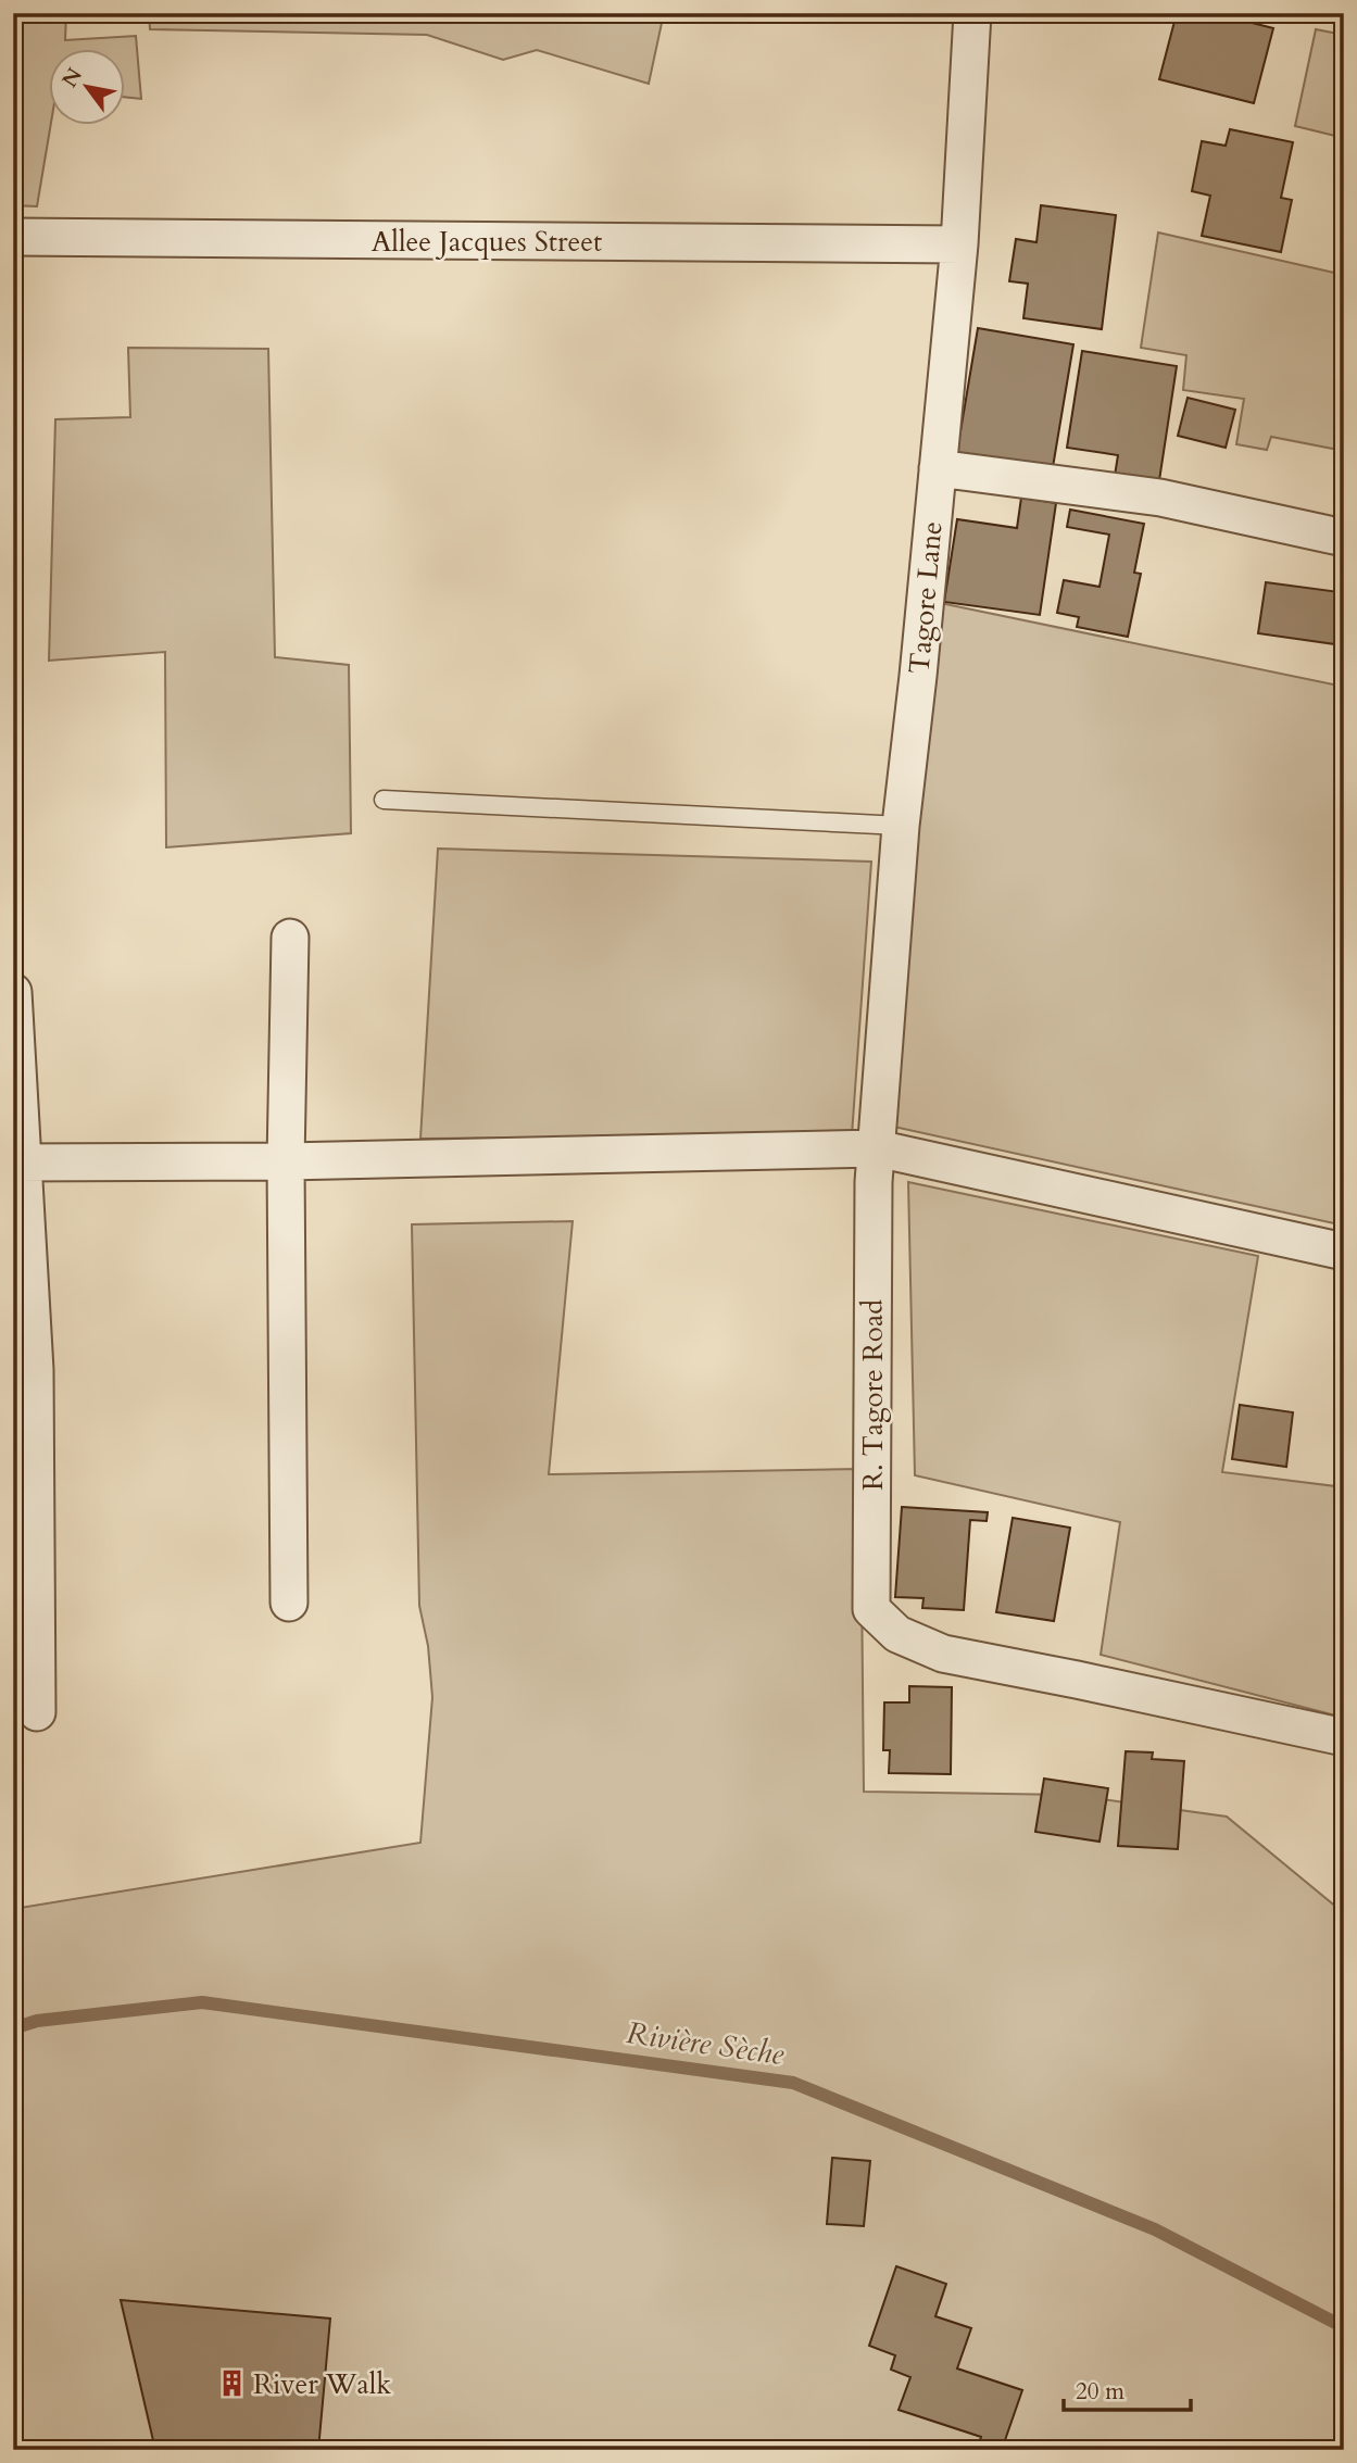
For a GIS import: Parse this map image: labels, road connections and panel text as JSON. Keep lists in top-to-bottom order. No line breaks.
{"streets":{"street":["Allee Jacques Street","Tagore Lane","R. Tagore Road"]},"crossings":[["Allee Jacques Street","Tagore Lane"],["Tagore Lane","R. Tagore Road"]],"water":["Rivière Sèche"],"places":{"building":["River Walk"]},"scale_bar":"20 m","north":"top left"}
